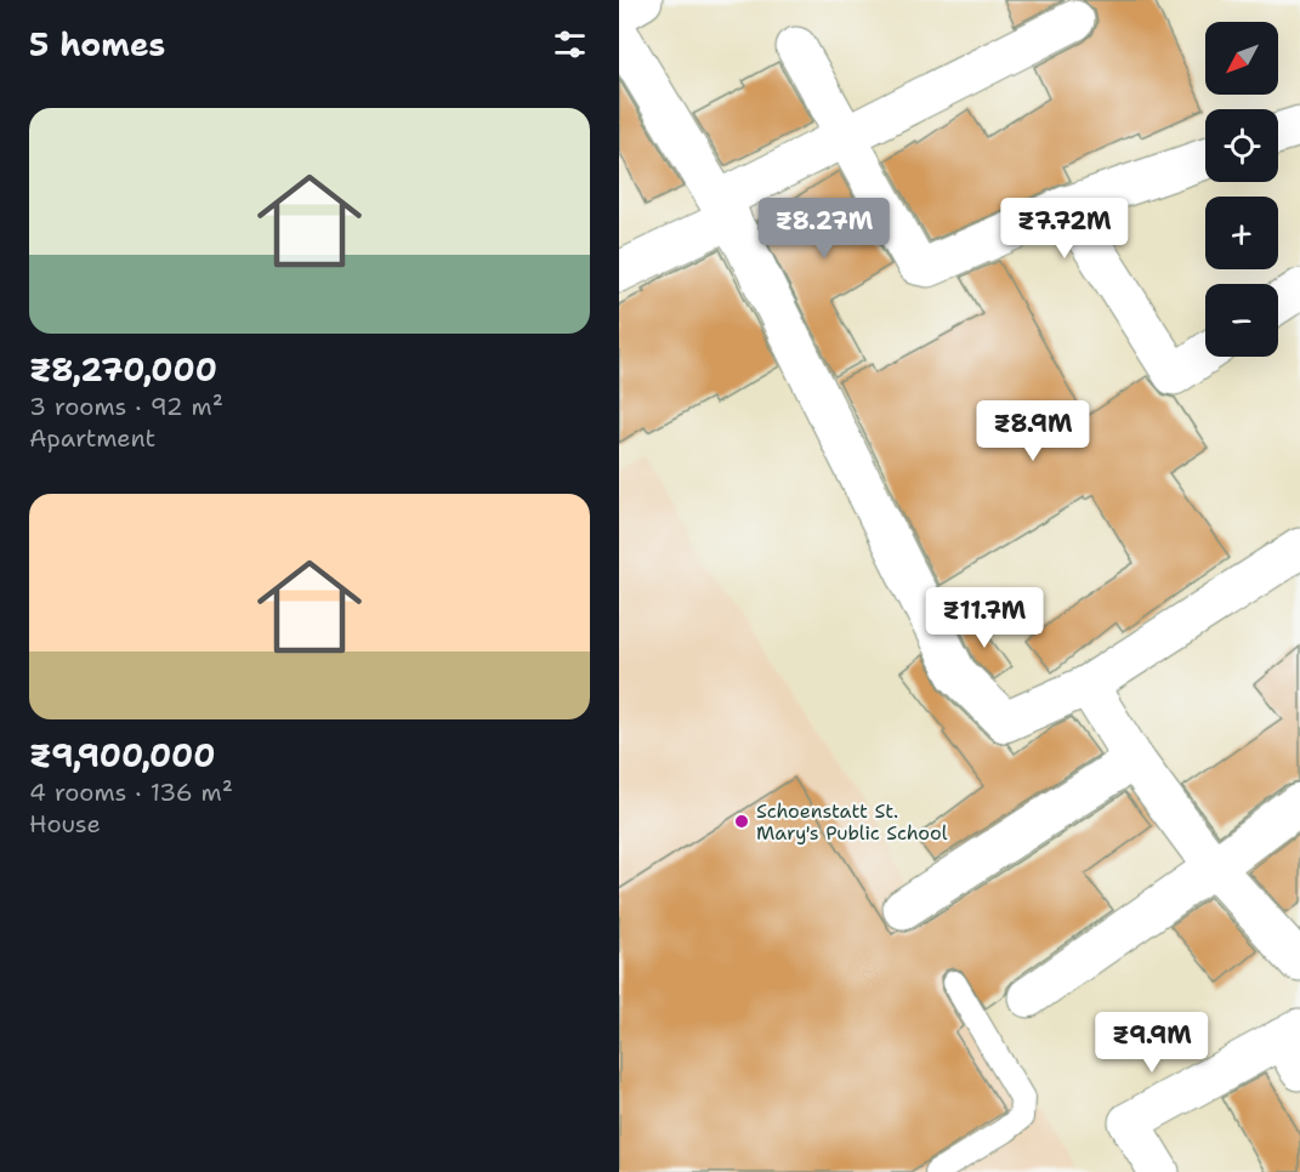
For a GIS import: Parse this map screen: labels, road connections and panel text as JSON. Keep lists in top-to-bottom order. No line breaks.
{"places":["Schoenstatt St. Mary's Public School"],"north":"bottom left","page":{"heading":"5 homes","map_buttons":["+","−"],"list":[{"name":"₹8,270,000","note":"3 rooms · 92 m² · Apartment"},{"name":"₹9,900,000","note":"4 rooms · 136 m² · House"}],"price":["₹8.27M","₹7.72M","₹8.9M","₹11.7M","₹9.9M"]}}
